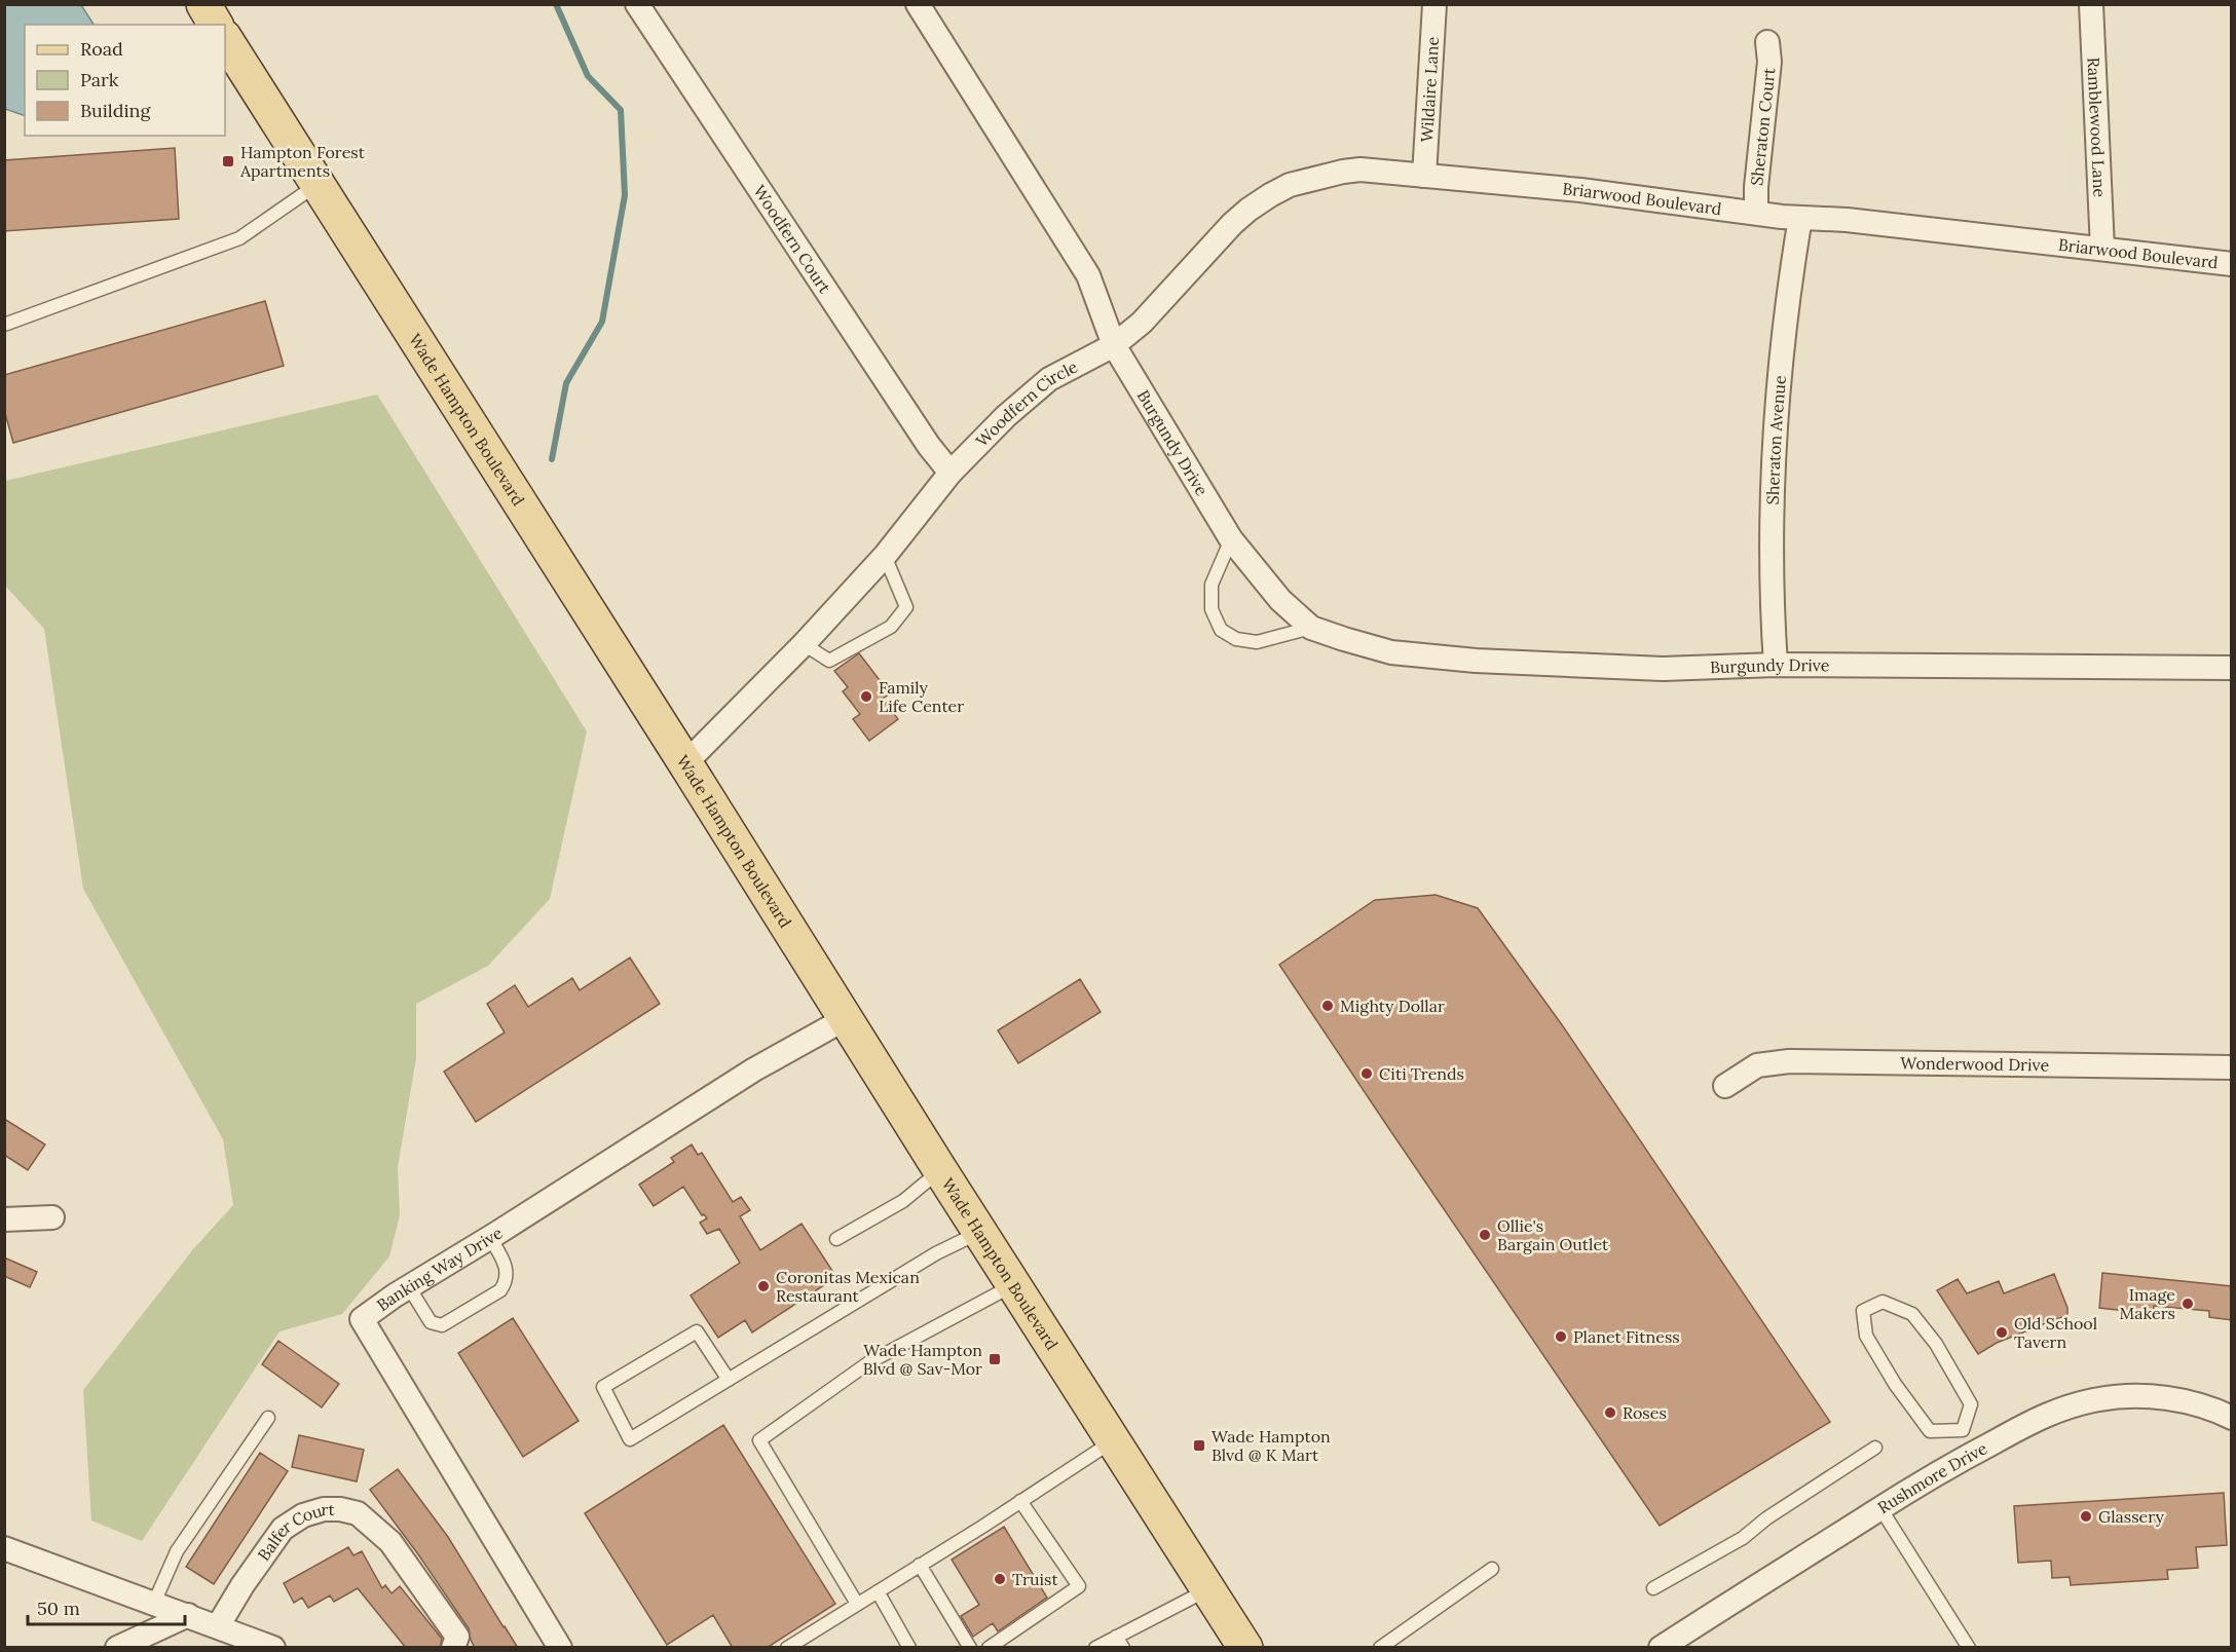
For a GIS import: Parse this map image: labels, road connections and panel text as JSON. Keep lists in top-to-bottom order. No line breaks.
{"streets":{"main road":["Wade Hampton Boulevard"],"street":["Wildaire Lane","Ramblewood Lane","Sheraton Court","Briarwood Boulevard","Woodfern Court","Woodfern Circle","Sheraton Avenue","Burgundy Drive","Wonderwood Drive","Banking Way Drive","Rushmore Drive","Balfer Court"]},"crossings":[["Wildaire Lane","Briarwood Boulevard"],["Ramblewood Lane","Briarwood Boulevard"],["Sheraton Court","Briarwood Boulevard"],["Briarwood Boulevard","Woodfern Circle"],["Briarwood Boulevard","Sheraton Avenue"],["Briarwood Boulevard","Burgundy Drive"],["Woodfern Court","Woodfern Circle"],["Woodfern Circle","Wade Hampton Boulevard"],["Woodfern Circle","Burgundy Drive"],["Wade Hampton Boulevard","Banking Way Drive"],["Sheraton Avenue","Burgundy Drive"]],"places":{"transit":["Hampton Forest Apartments","Wade Hampton Blvd @ Sav-Mor","Wade Hampton Blvd @ K Mart"],"other":["Family Life Center","Mighty Dollar","Citi Trends","Ollie's Bargain Outlet","Coronitas Mexican Restaurant","Image Makers","Old School Tavern","Planet Fitness","Roses","Glassery","Truist"]},"legend":["Road","Park","Building"],"scale_bar":"50 m"}
